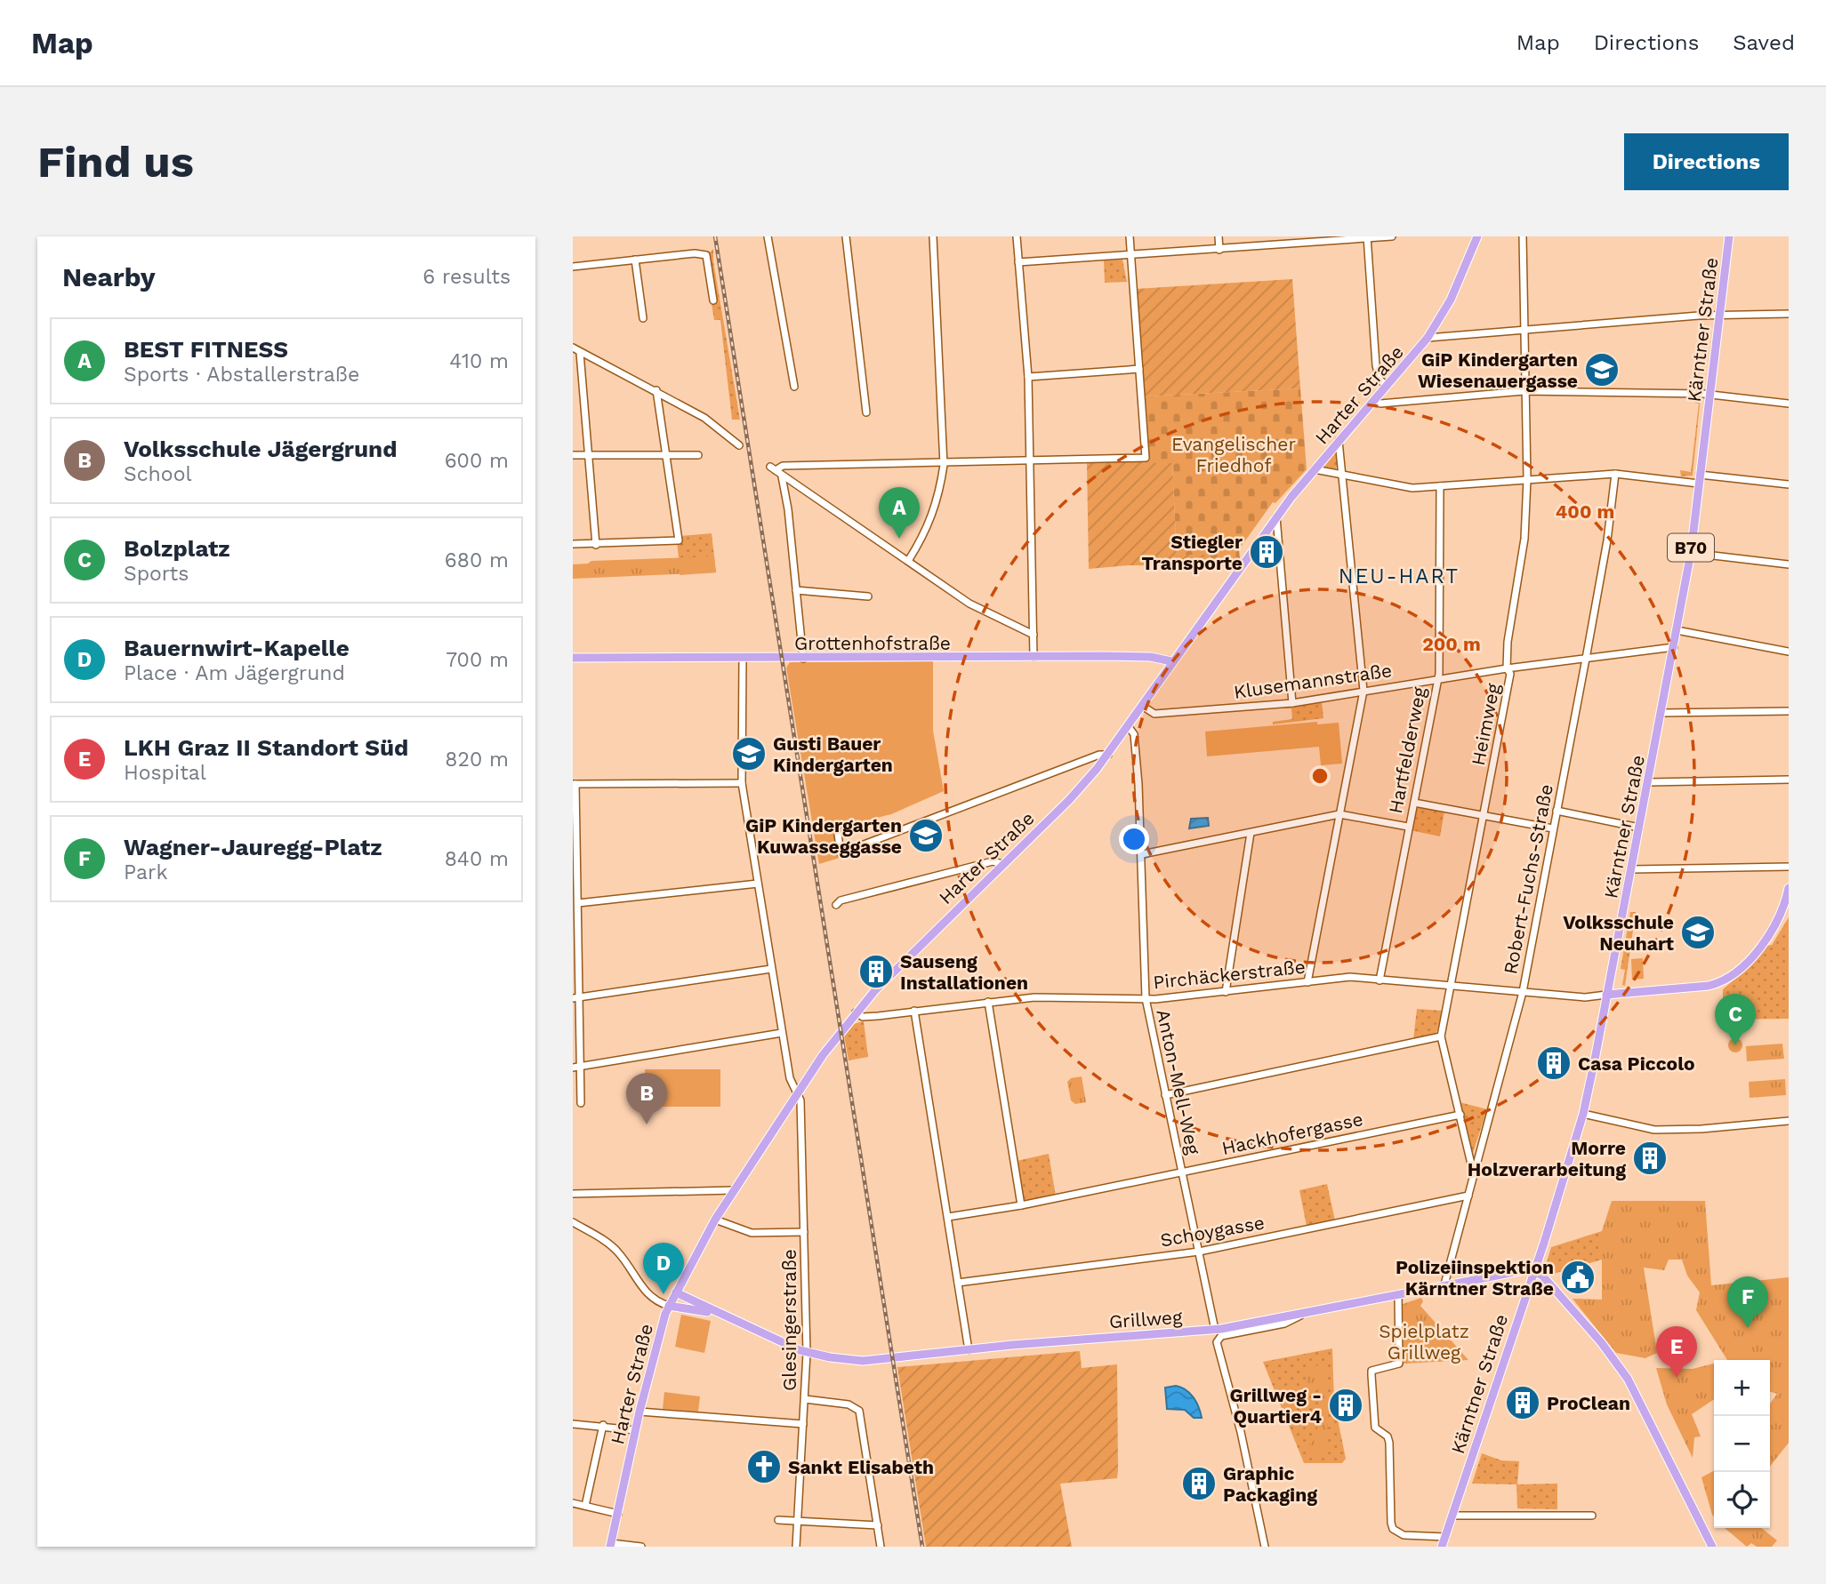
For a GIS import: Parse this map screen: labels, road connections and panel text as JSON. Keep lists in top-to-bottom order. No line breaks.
{"streets":{"main road":["Kärntner Straße","Harter Straße","B70","Grottenhofstraße","Grillweg"],"street":["Klusemannstraße","Heimweg","Hartfelderweg","Robert-Fuchs-Straße","Pirchäckerstraße","Anton-Mell-Weg","Hackhofergasse","Schoygasse","Glesingerstraße"]},"crossings":[["Kärntner Straße","Klusemannstraße"],["Kärntner Straße","Pirchäckerstraße"],["Kärntner Straße","Grillweg"],["Harter Straße","Grottenhofstraße"],["Harter Straße","Klusemannstraße"],["Harter Straße","Pirchäckerstraße"],["Harter Straße","Anton-Mell-Weg"],["Harter Straße","Glesingerstraße"],["Grottenhofstraße","Glesingerstraße"],["Klusemannstraße","Heimweg"],["Klusemannstraße","Hartfelderweg"],["Klusemannstraße","Robert-Fuchs-Straße"],["Heimweg","Robert-Fuchs-Straße"],["Heimweg","Pirchäckerstraße"],["Heimweg","Hackhofergasse"],["Hartfelderweg","Pirchäckerstraße"],["Robert-Fuchs-Straße","Pirchäckerstraße"],["Robert-Fuchs-Straße","Schoygasse"],["Robert-Fuchs-Straße","Grillweg"],["Pirchäckerstraße","Anton-Mell-Weg"],["Anton-Mell-Weg","Hackhofergasse"],["Anton-Mell-Weg","Schoygasse"],["Anton-Mell-Weg","Grillweg"],["Grillweg","Glesingerstraße"]],"districts":["NEU-HART"],"parks":["Evangelischer Friedhof","Spielplatz Grillweg"],"places":{"school or university":["GiP Kindergarten Wiesenauergasse","Gusti Bauer Kindergarten","GiP Kindergarten Kuwasseggasse","Volksschule Neuhart"],"building":["Stiegler Transporte","Sauseng Installationen","Casa Piccolo","Morre Holzverarbeitung","ProClean","Grillweg - Quartier4","Graphic Packaging"],"public building":["Polizeiinspektion Kärntner Straße"],"church":["Sankt Elisabeth"]},"page":{"header":"Map","nav":["Map","Directions","Saved"],"buttons":"Directions","title":"Find us","heading":["Nearby","6 results"],"list":[{"mark":"A","name":"BEST FITNESS","note":"Sports · Abstallerstraße","value":"410 m"},{"mark":"B","name":"Volksschule Jägergrund","note":"School","value":"600 m"},{"mark":"C","name":"Bolzplatz","note":"Sports","value":"680 m"},{"mark":"D","name":"Bauernwirt-Kapelle","note":"Place · Am Jägergrund","value":"700 m"},{"mark":"E","name":"LKH Graz II Standort Süd","note":"Hospital","value":"820 m"},{"mark":"F","name":"Wagner-Jauregg-Platz","note":"Park","value":"840 m"}],"pins":["A","C","B","D","F","E"],"map_buttons":["+","−"]},"rings":["400 m","200 m"]}
